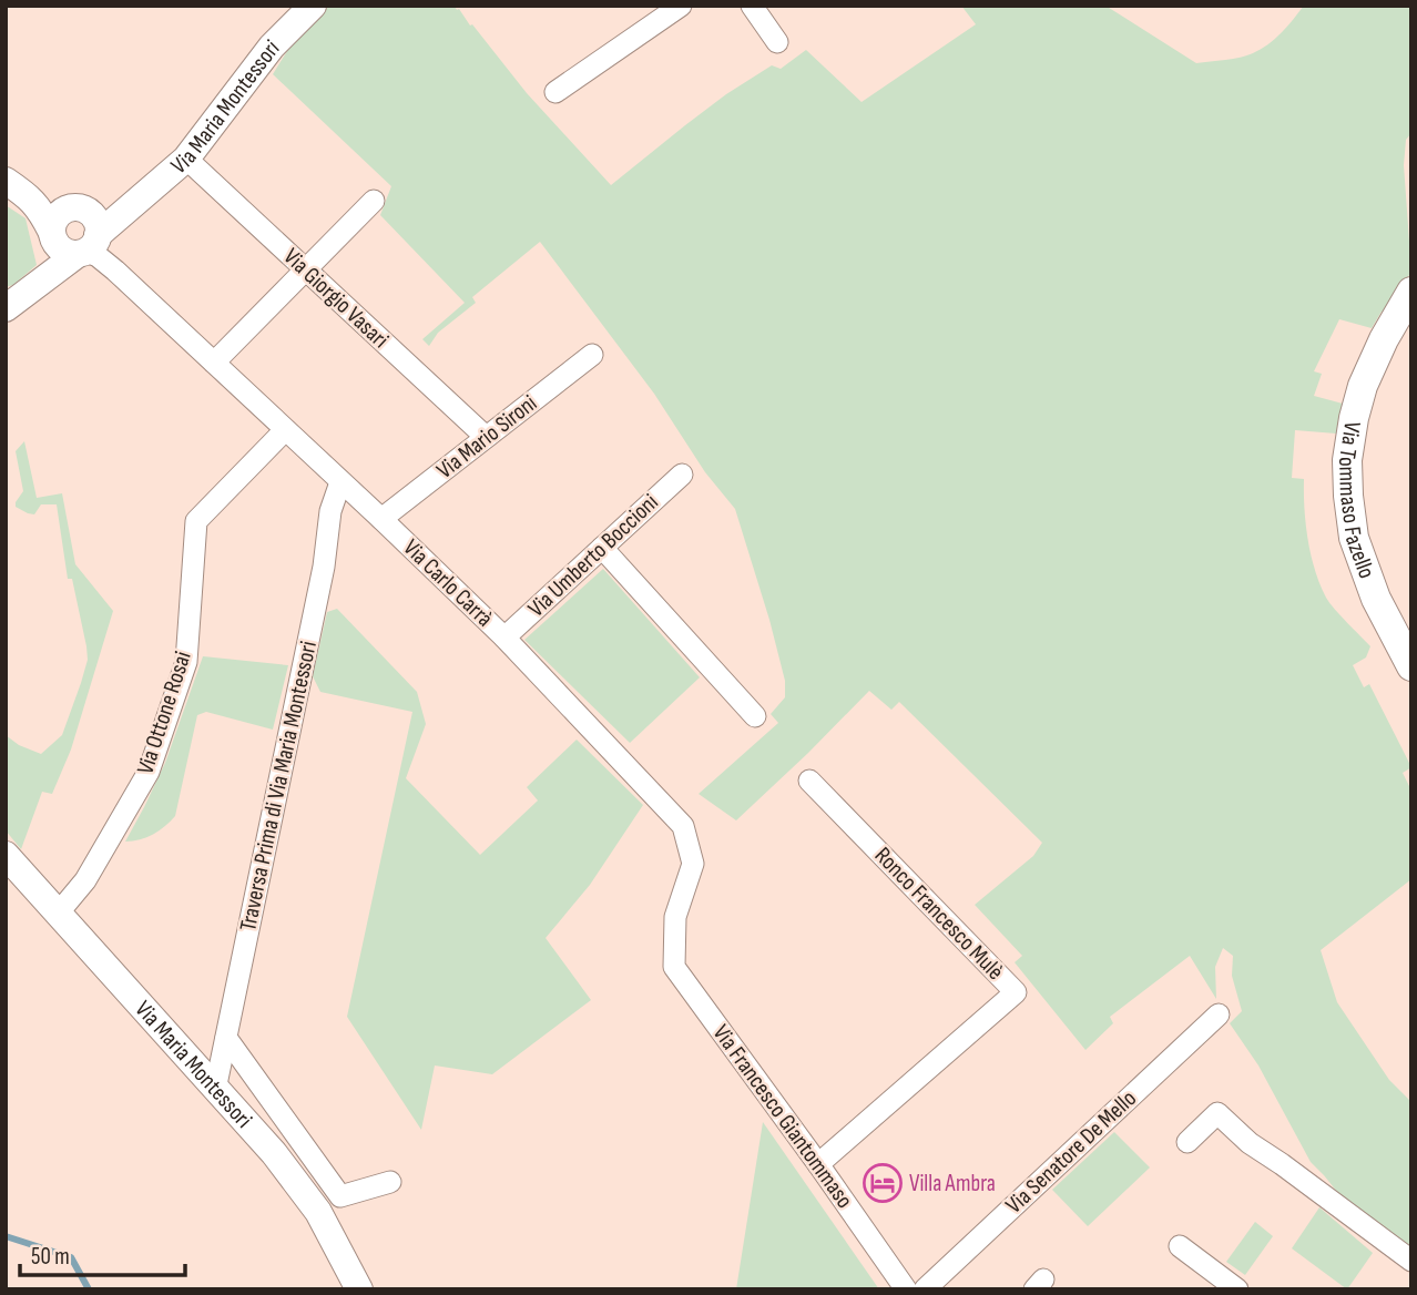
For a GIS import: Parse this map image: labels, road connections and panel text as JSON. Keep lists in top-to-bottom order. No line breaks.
{"streets":{"main road":["Via Tommaso Fazello"],"street":["Via Maria Montessori","Via Giorgio Vasari","Via Mario Sironi","Via Umberto Boccioni","Via Carlo Carrà","Via Ottone Rosai","Traversa Prima di Via Maria Montessori","Ronco Francesco Mulè","Via Francesco Giantommaso","Via Senatore De Mello"]},"crossings":[["Via Maria Montessori","Via Giorgio Vasari"],["Via Maria Montessori","Via Carlo Carrà"],["Via Maria Montessori","Via Ottone Rosai"],["Via Maria Montessori","Traversa Prima di Via Maria Montessori"],["Via Giorgio Vasari","Via Mario Sironi"],["Via Mario Sironi","Via Carlo Carrà"],["Via Umberto Boccioni","Via Carlo Carrà"],["Via Carlo Carrà","Via Ottone Rosai"],["Via Carlo Carrà","Traversa Prima di Via Maria Montessori"],["Via Carlo Carrà","Via Francesco Giantommaso"],["Ronco Francesco Mulè","Via Francesco Giantommaso"]],"places":{"hotel":["Villa Ambra"]},"scale_bar":"50 m"}
